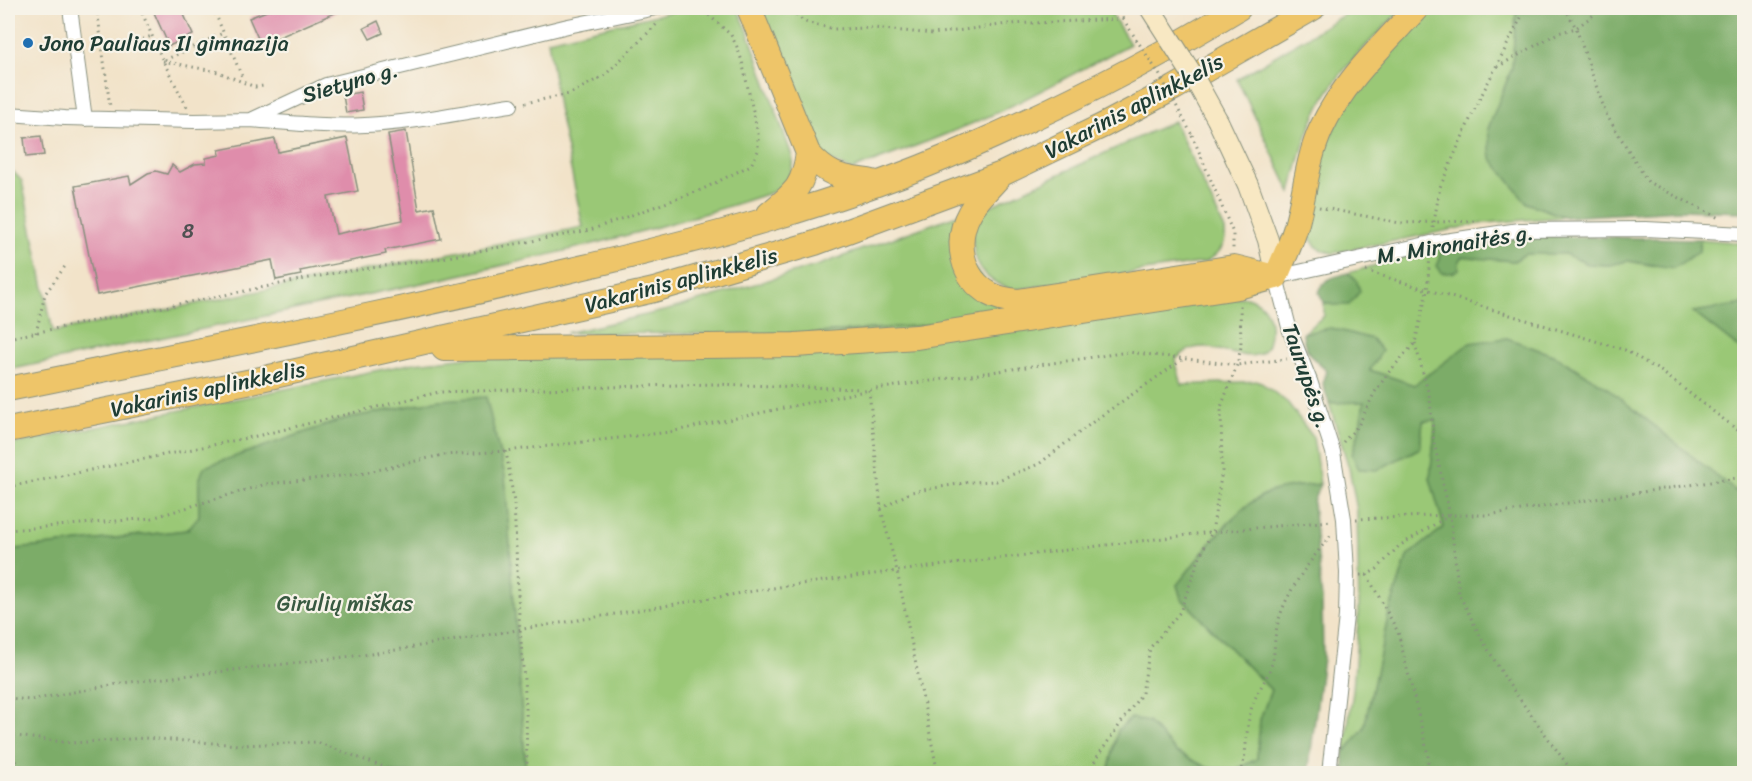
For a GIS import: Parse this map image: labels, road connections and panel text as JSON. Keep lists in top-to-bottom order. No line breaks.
{"streets":{"highway":["Vakarinis aplinkkelis"],"main road":["Taurupės g."],"street":["Sietyno g.","M. Mironaitės g."]},"crossings":[["M. Mironaitės g.","Taurupės g."]],"parks":["Girulių miškas"],"places":["Jono Pauliaus II gimnazija"],"house_numbers":["8"]}
